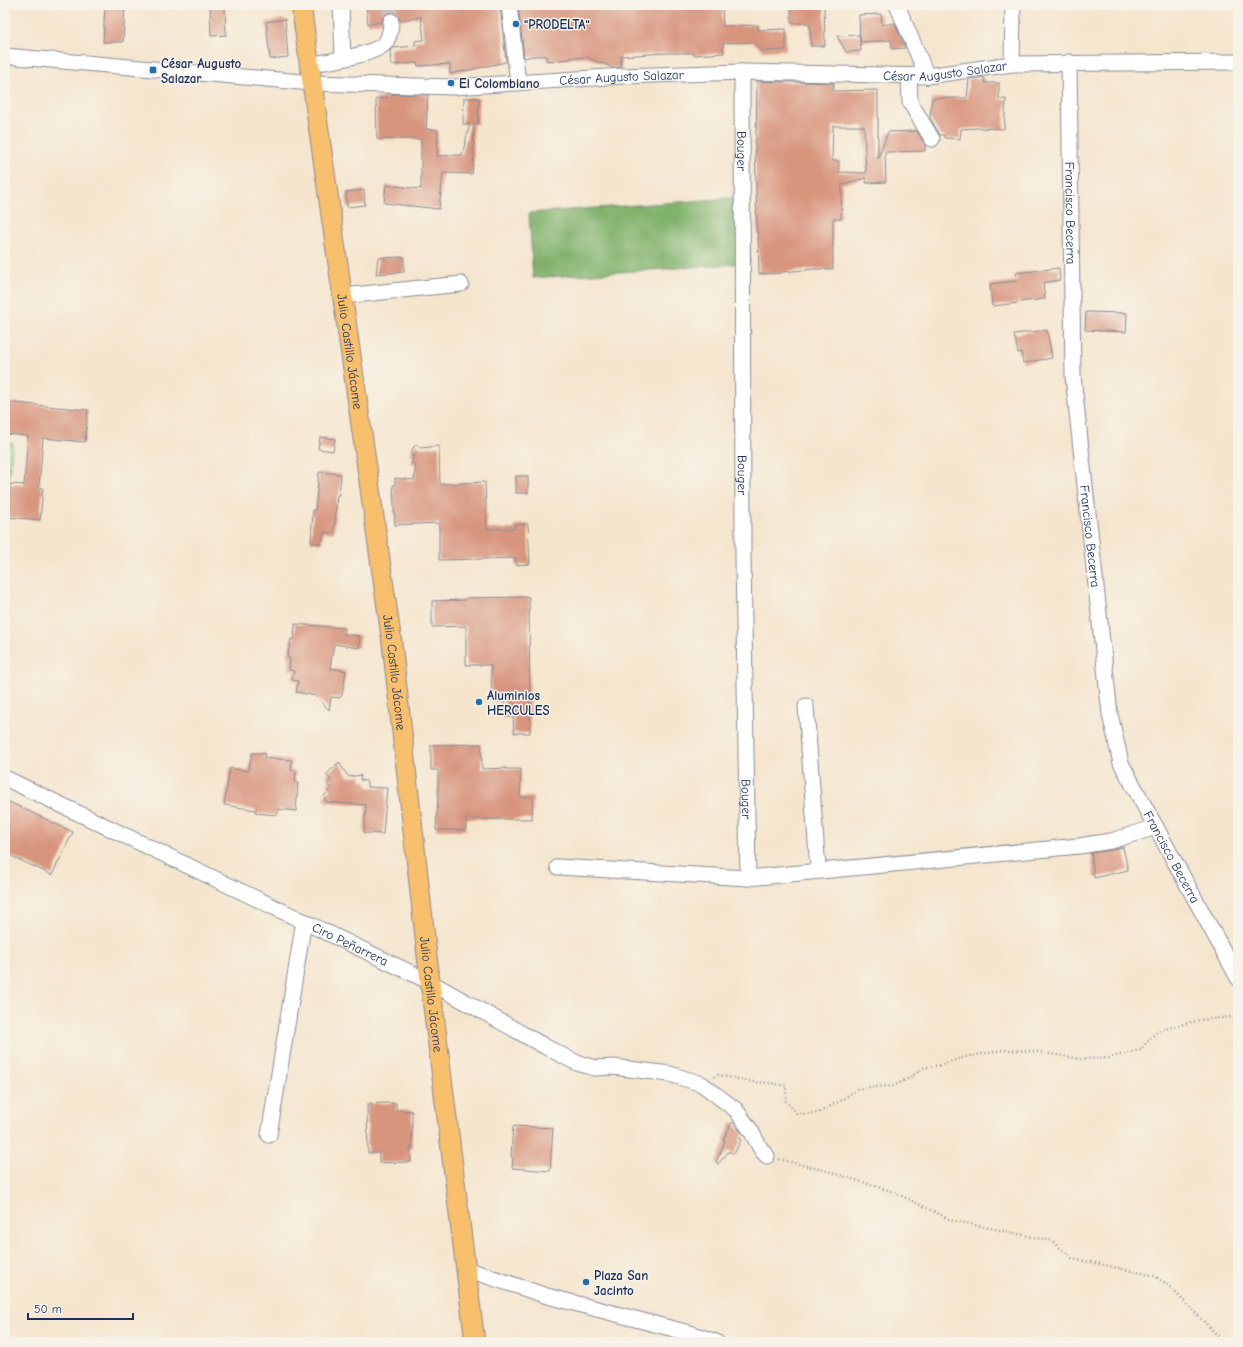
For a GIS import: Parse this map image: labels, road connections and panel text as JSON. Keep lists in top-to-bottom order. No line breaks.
{"streets":{"main road":["Julio Castillo Jácome"],"street":["César Augusto Salazar","Bouger","Francisco Becerra","Ciro Peñarrera"]},"crossings":[["César Augusto Salazar","Bouger"],["César Augusto Salazar","Francisco Becerra"],["César Augusto Salazar","Julio Castillo Jácome"],["Julio Castillo Jácome","Ciro Peñarrera"]],"places":{"other":["\"PRODELTA\"","El Colombiano","Aluminios HERCULES","Plaza San Jacinto"],"transit":["César Augusto Salazar"]},"scale_bar":"50 m"}
